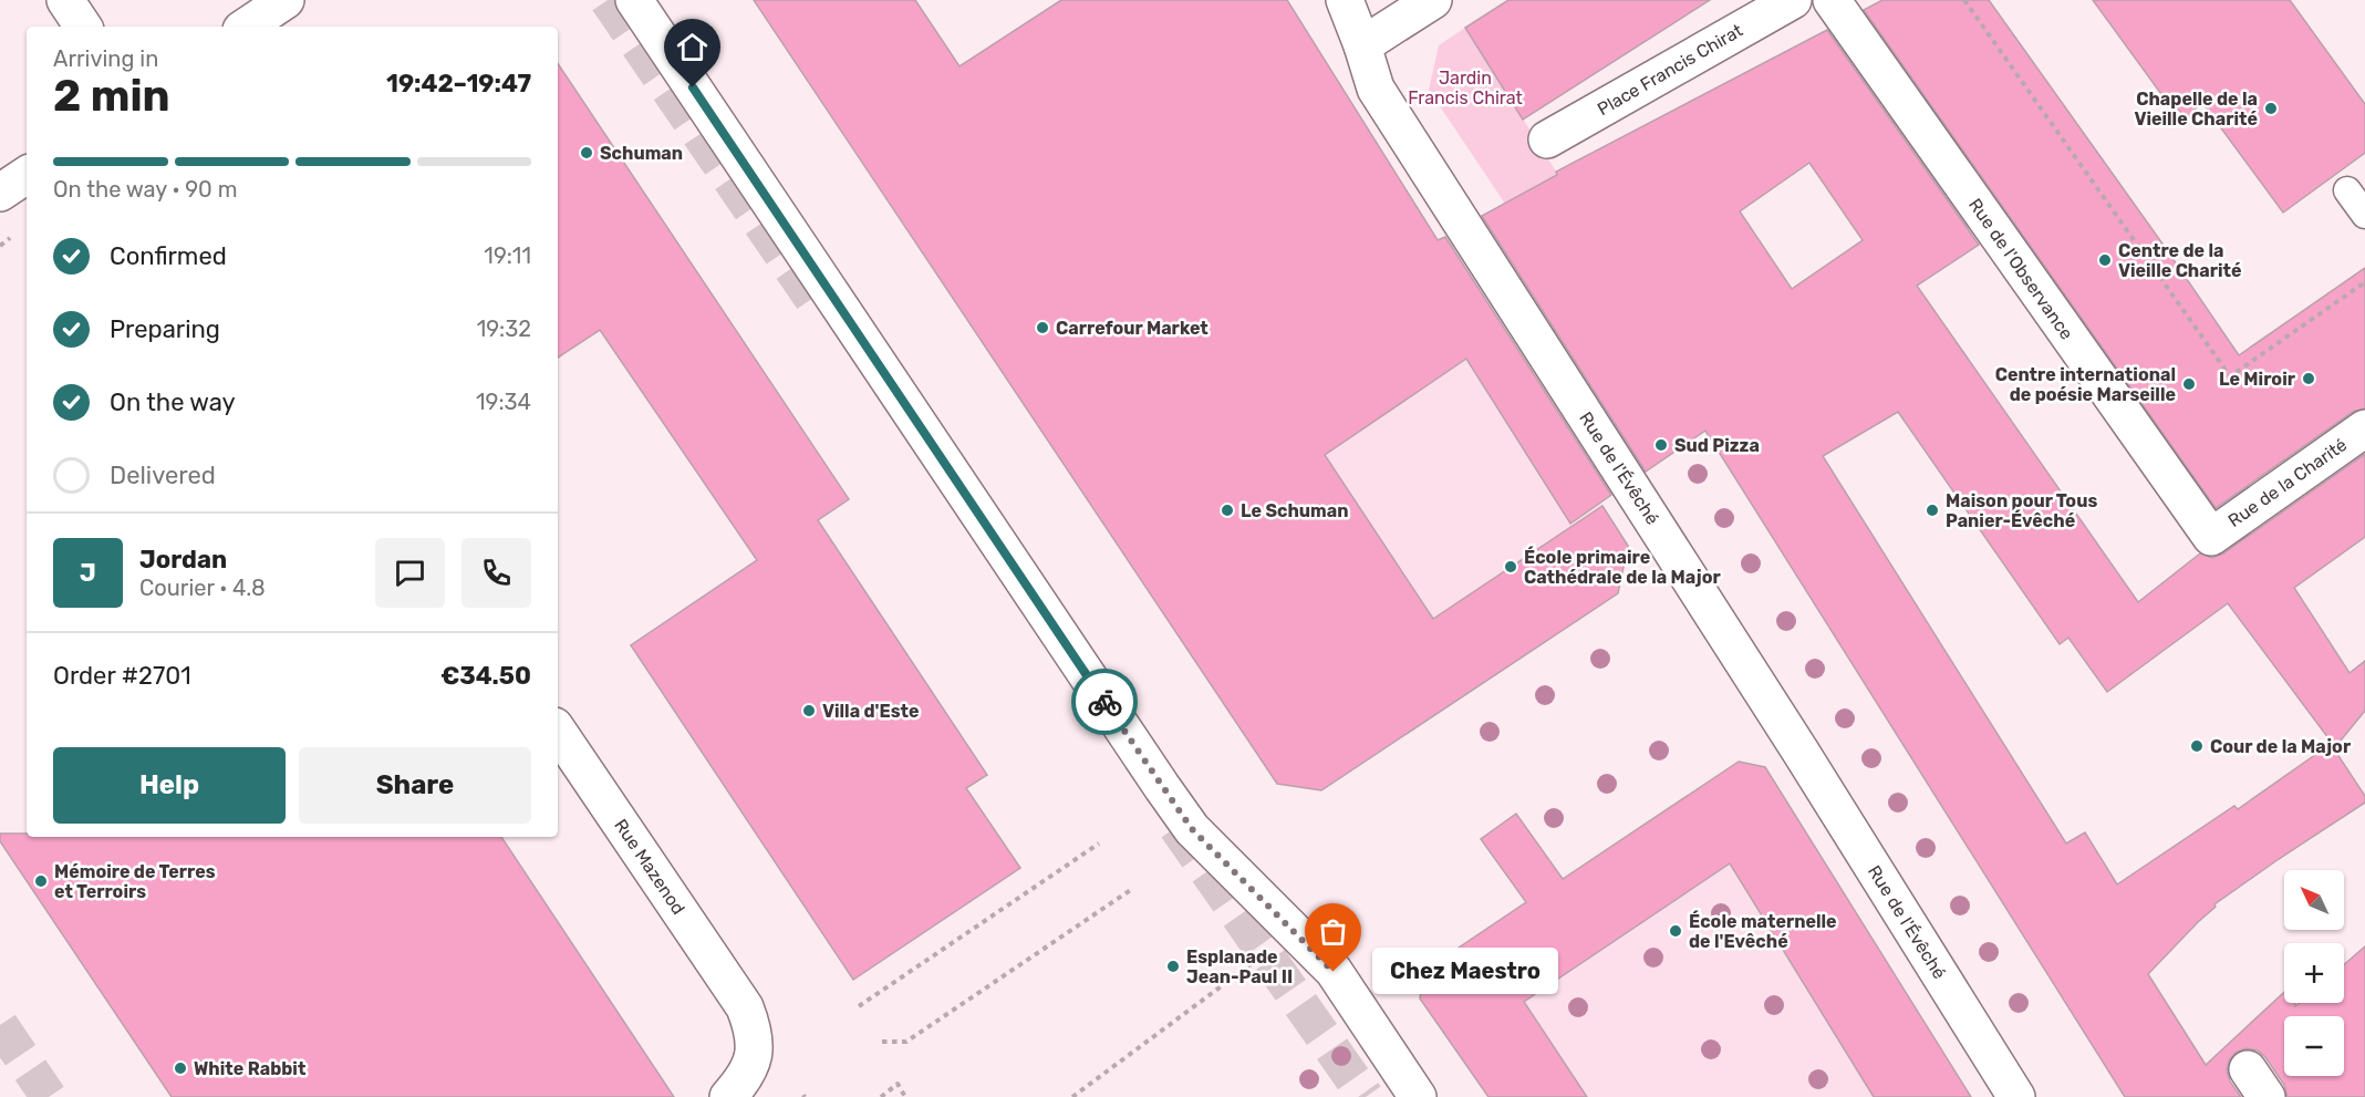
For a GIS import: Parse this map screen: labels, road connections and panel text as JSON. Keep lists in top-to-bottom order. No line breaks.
{"streets":{"street":["Place Francis Chirat","Rue de l'Observance","Rue de l'Évêché","Rue de la Charité","Rue Mazenod"]},"crossings":[["Rue de l'Observance","Rue de la Charité"]],"parks":["Jardin Francis Chirat"],"places":["Chapelle de la Vieille Charité","Schuman","Centre de la Vieille Charité","Carrefour Market","Le Miroir","Centre international de poésie Marseille","Sud Pizza","Le Schuman","Maison pour Tous Panier-Évêché","École primaire Cathédrale de la Major","Villa d'Este","Cour de la Major","Mémoire de Terres et Terroirs","École maternelle de l'Evêché","Esplanade Jean-Paul II","Chez Maestro","White Rabbit"],"north":"top left","page":{"heading":["2 min","Arriving in","19:42–19:47"],"panel":["Jordan","Courier · 4.8","Order #2701","€34.50"],"bar":"On the way · 90 m","list":[["Confirmed","19:11"],["Preparing","19:32"],["On the way","19:34"],"Delivered"],"round":"J","buttons":["Help","Share"],"map_buttons":["+","−"],"bubble":"Chez Maestro"}}
